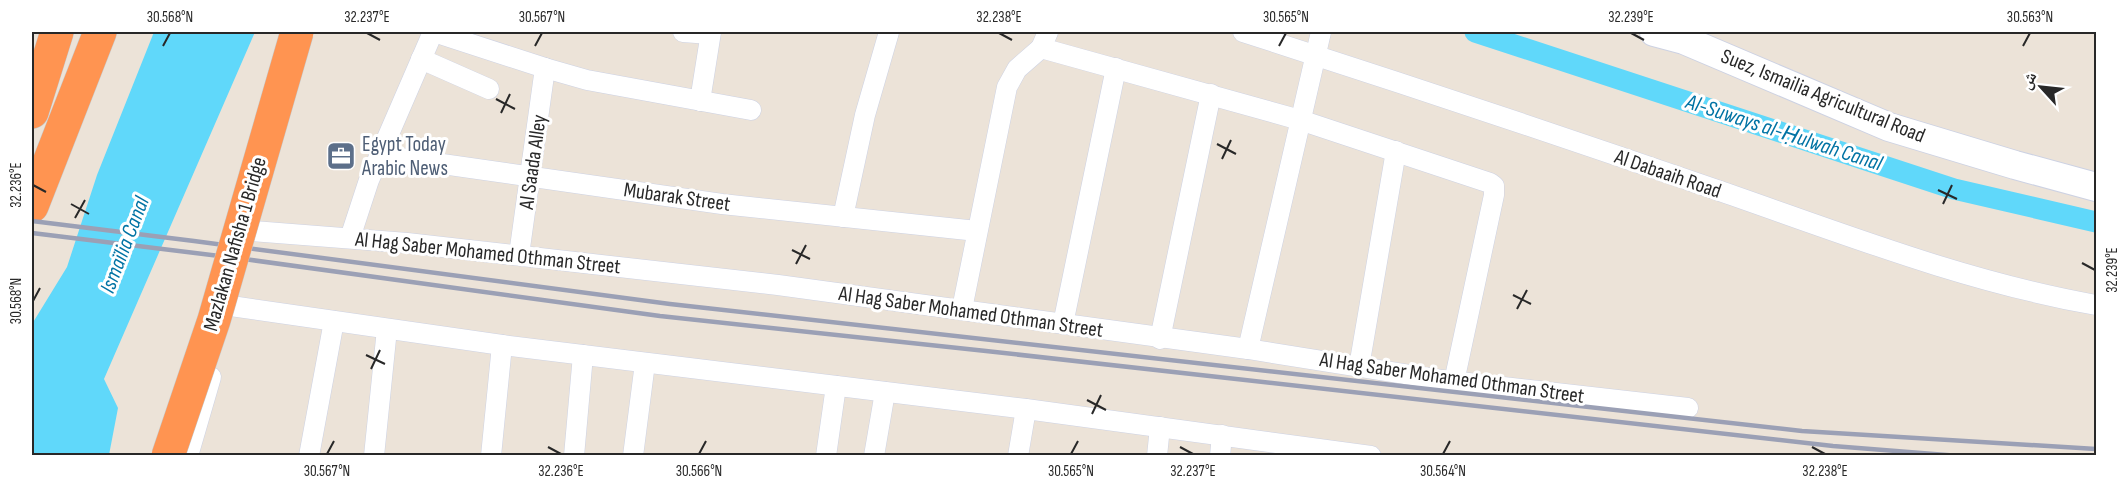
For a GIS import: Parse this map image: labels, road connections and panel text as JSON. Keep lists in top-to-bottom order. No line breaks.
{"streets":{"highway":["Mazlakan Nafisha 1 Bridge"],"main road":["Suez, Ismailia Agricultural Road"],"street":["Al Saada Alley","Al Dabaaih Road","Mubarak Street","Al Hag Saber Mohamed Othman Street"]},"crossings":[["Al Saada Alley","Mubarak Street"],["Al Saada Alley","Al Hag Saber Mohamed Othman Street"]],"water":["Al-Suways al-Ḥulwah Canal","Ismaïlia Canal"],"places":{"office":["Egypt Today Arabic News"]},"north":"top left","coordinates":["30.568°N","32.237°E","30.567°N","32.238°E","30.565°N","32.239°E","30.563°N","32.236°E","30.566°N","30.564°N"]}
